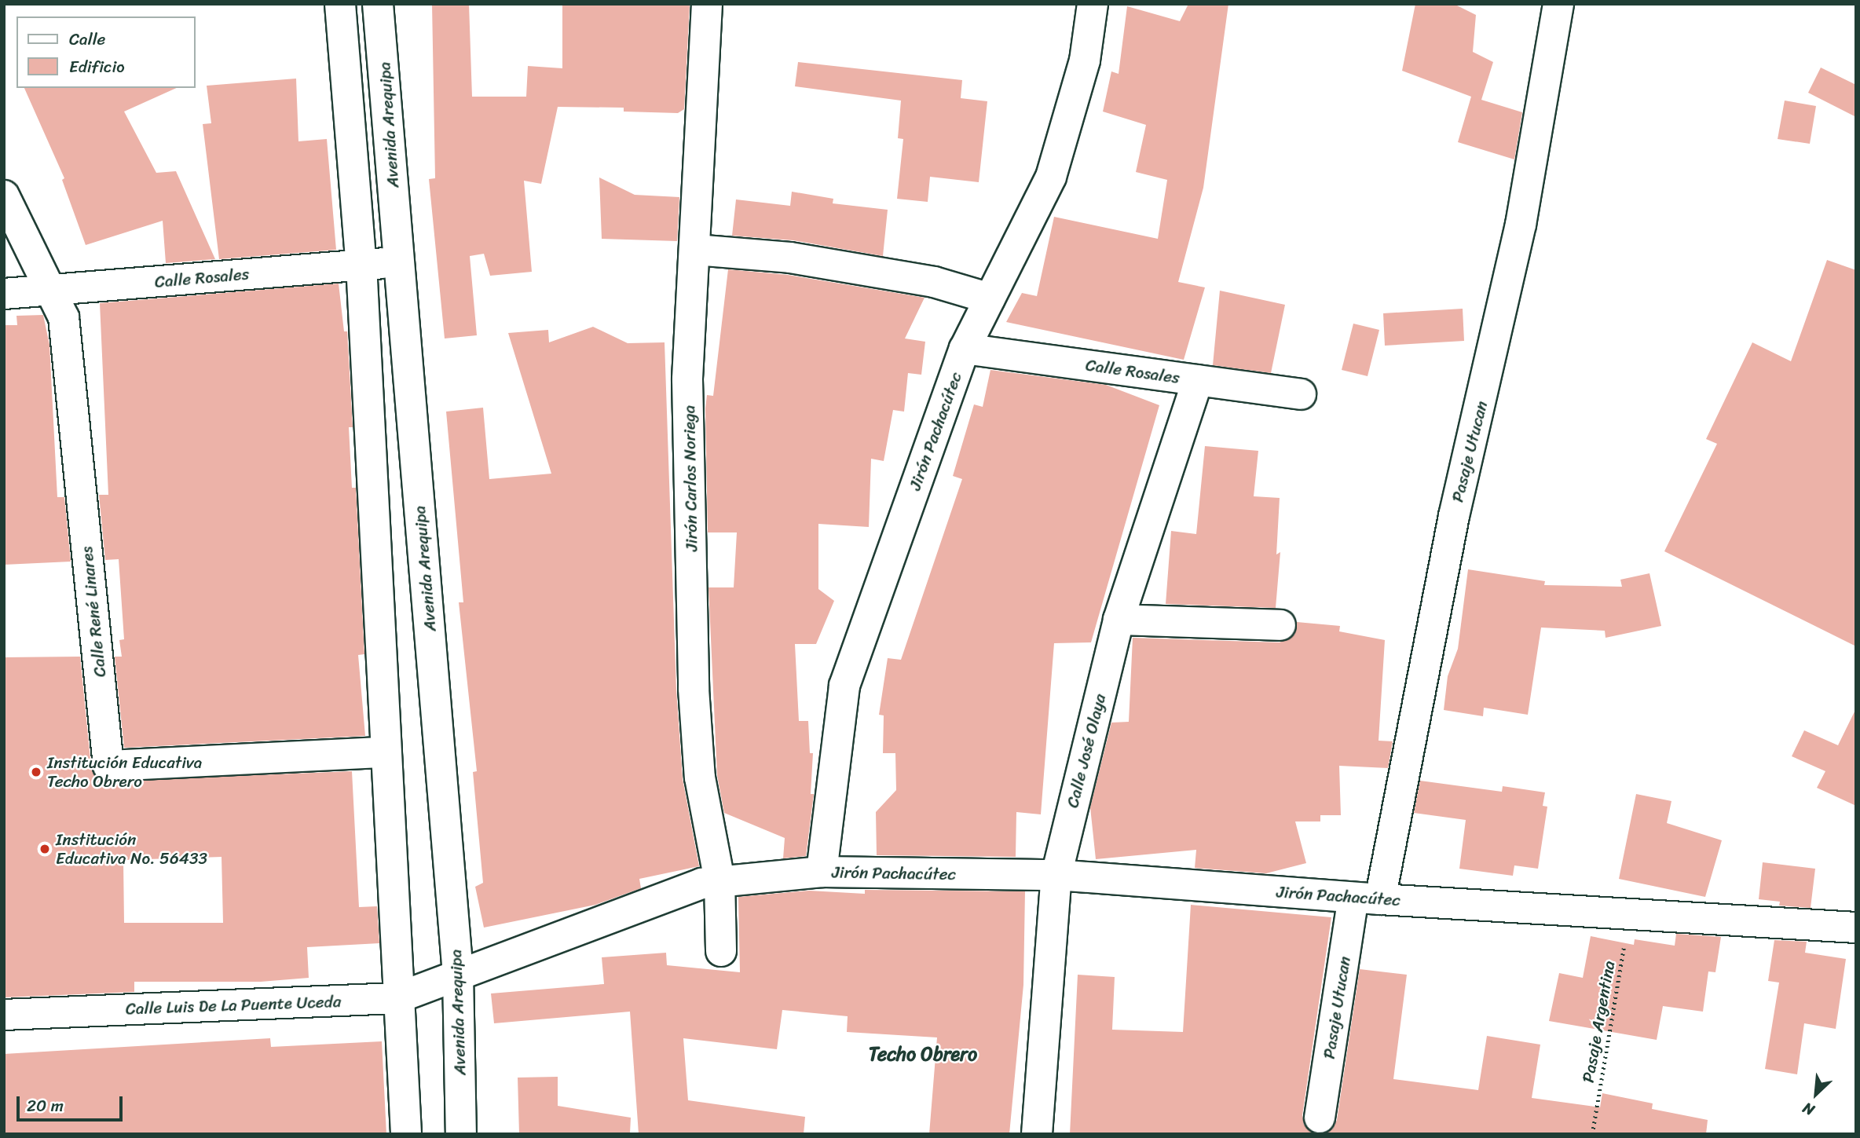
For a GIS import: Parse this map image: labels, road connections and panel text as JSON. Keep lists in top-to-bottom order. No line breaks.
{"streets":{"street":["Avenida Arequipa","Calle Rosales","Jirón Pachacútec","Pasaje Utucan","Jirón Carlos Noriega","Calle René Linares","Calle José Olaya","Calle Luis De La Puente Uceda"],"path":["Pasaje Argentina"]},"crossings":[["Avenida Arequipa","Calle Rosales"],["Avenida Arequipa","Jirón Pachacútec"],["Avenida Arequipa","Calle Luis De La Puente Uceda"],["Calle Rosales","Jirón Pachacútec"],["Calle Rosales","Calle René Linares"],["Calle Rosales","Calle José Olaya"],["Jirón Pachacútec","Pasaje Utucan"],["Jirón Pachacútec","Jirón Carlos Noriega"],["Jirón Pachacútec","Calle José Olaya"],["Jirón Pachacútec","Calle Luis De La Puente Uceda"],["Jirón Pachacútec","Pasaje Argentina"]],"districts":["Techo Obrero"],"places":["Institución Educativa Techo Obrero","Institución Educativa No. 56433"],"legend":["Calle","Edificio"],"scale_bar":"20 m","north":"bottom left"}
